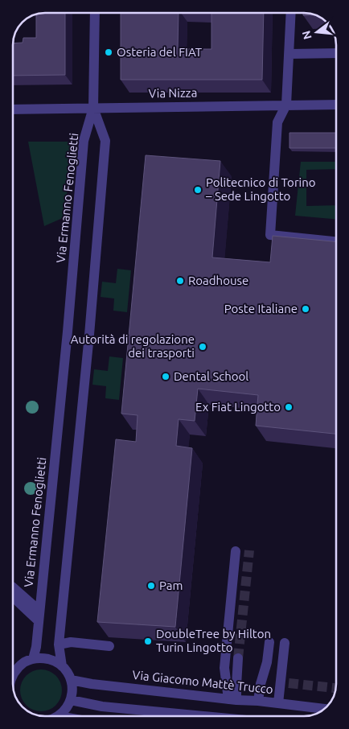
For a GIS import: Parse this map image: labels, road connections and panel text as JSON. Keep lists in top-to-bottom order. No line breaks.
{"streets":{"street":["Via Nizza","Via Ermanno Fenoglietti","Via Giacomo Mattè Trucco"]},"crossings":[["Via Nizza","Via Ermanno Fenoglietti"]],"places":["Osteria del FIAT","Politecnico di Torino – Sede Lingotto","Roadhouse","Poste Italiane","Autorità di regolazione dei trasporti","Dental School","Ex Fiat Lingotto","Pam","DoubleTree by Hilton Turin Lingotto"],"north":"left"}
